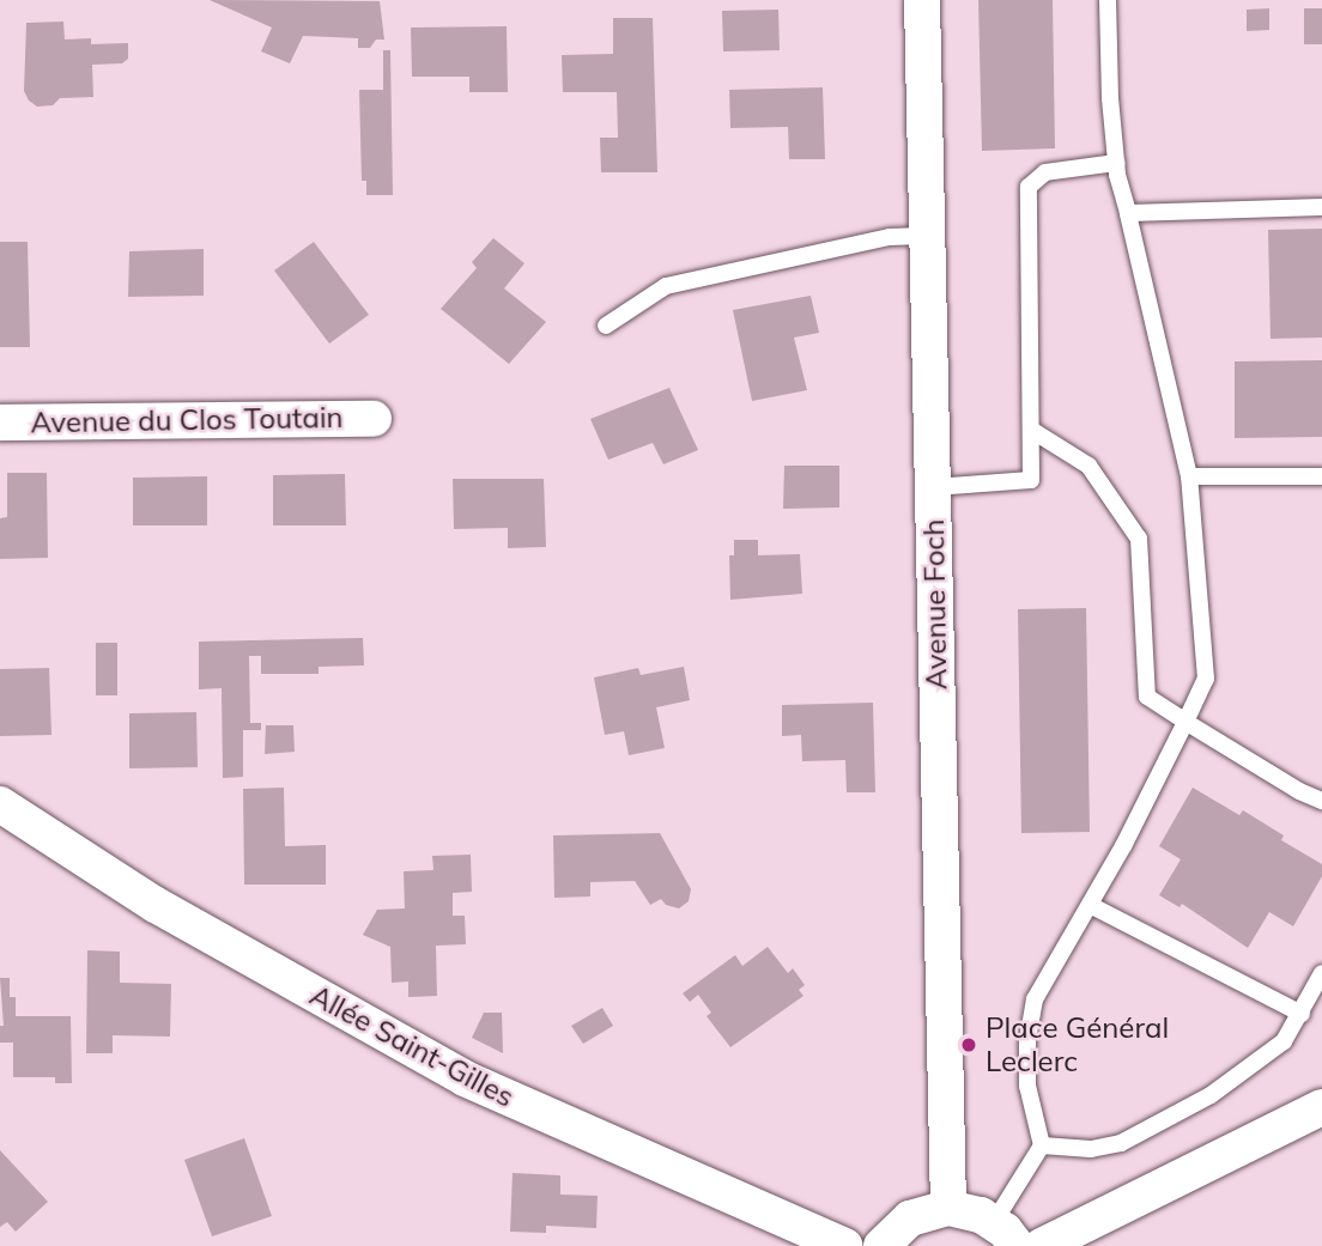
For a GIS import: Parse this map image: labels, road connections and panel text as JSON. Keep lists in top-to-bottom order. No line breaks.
{"streets":{"street":["Avenue du Clos Toutain","Avenue Foch","Allée Saint-Gilles"]},"places":["Place Général Leclerc"]}
